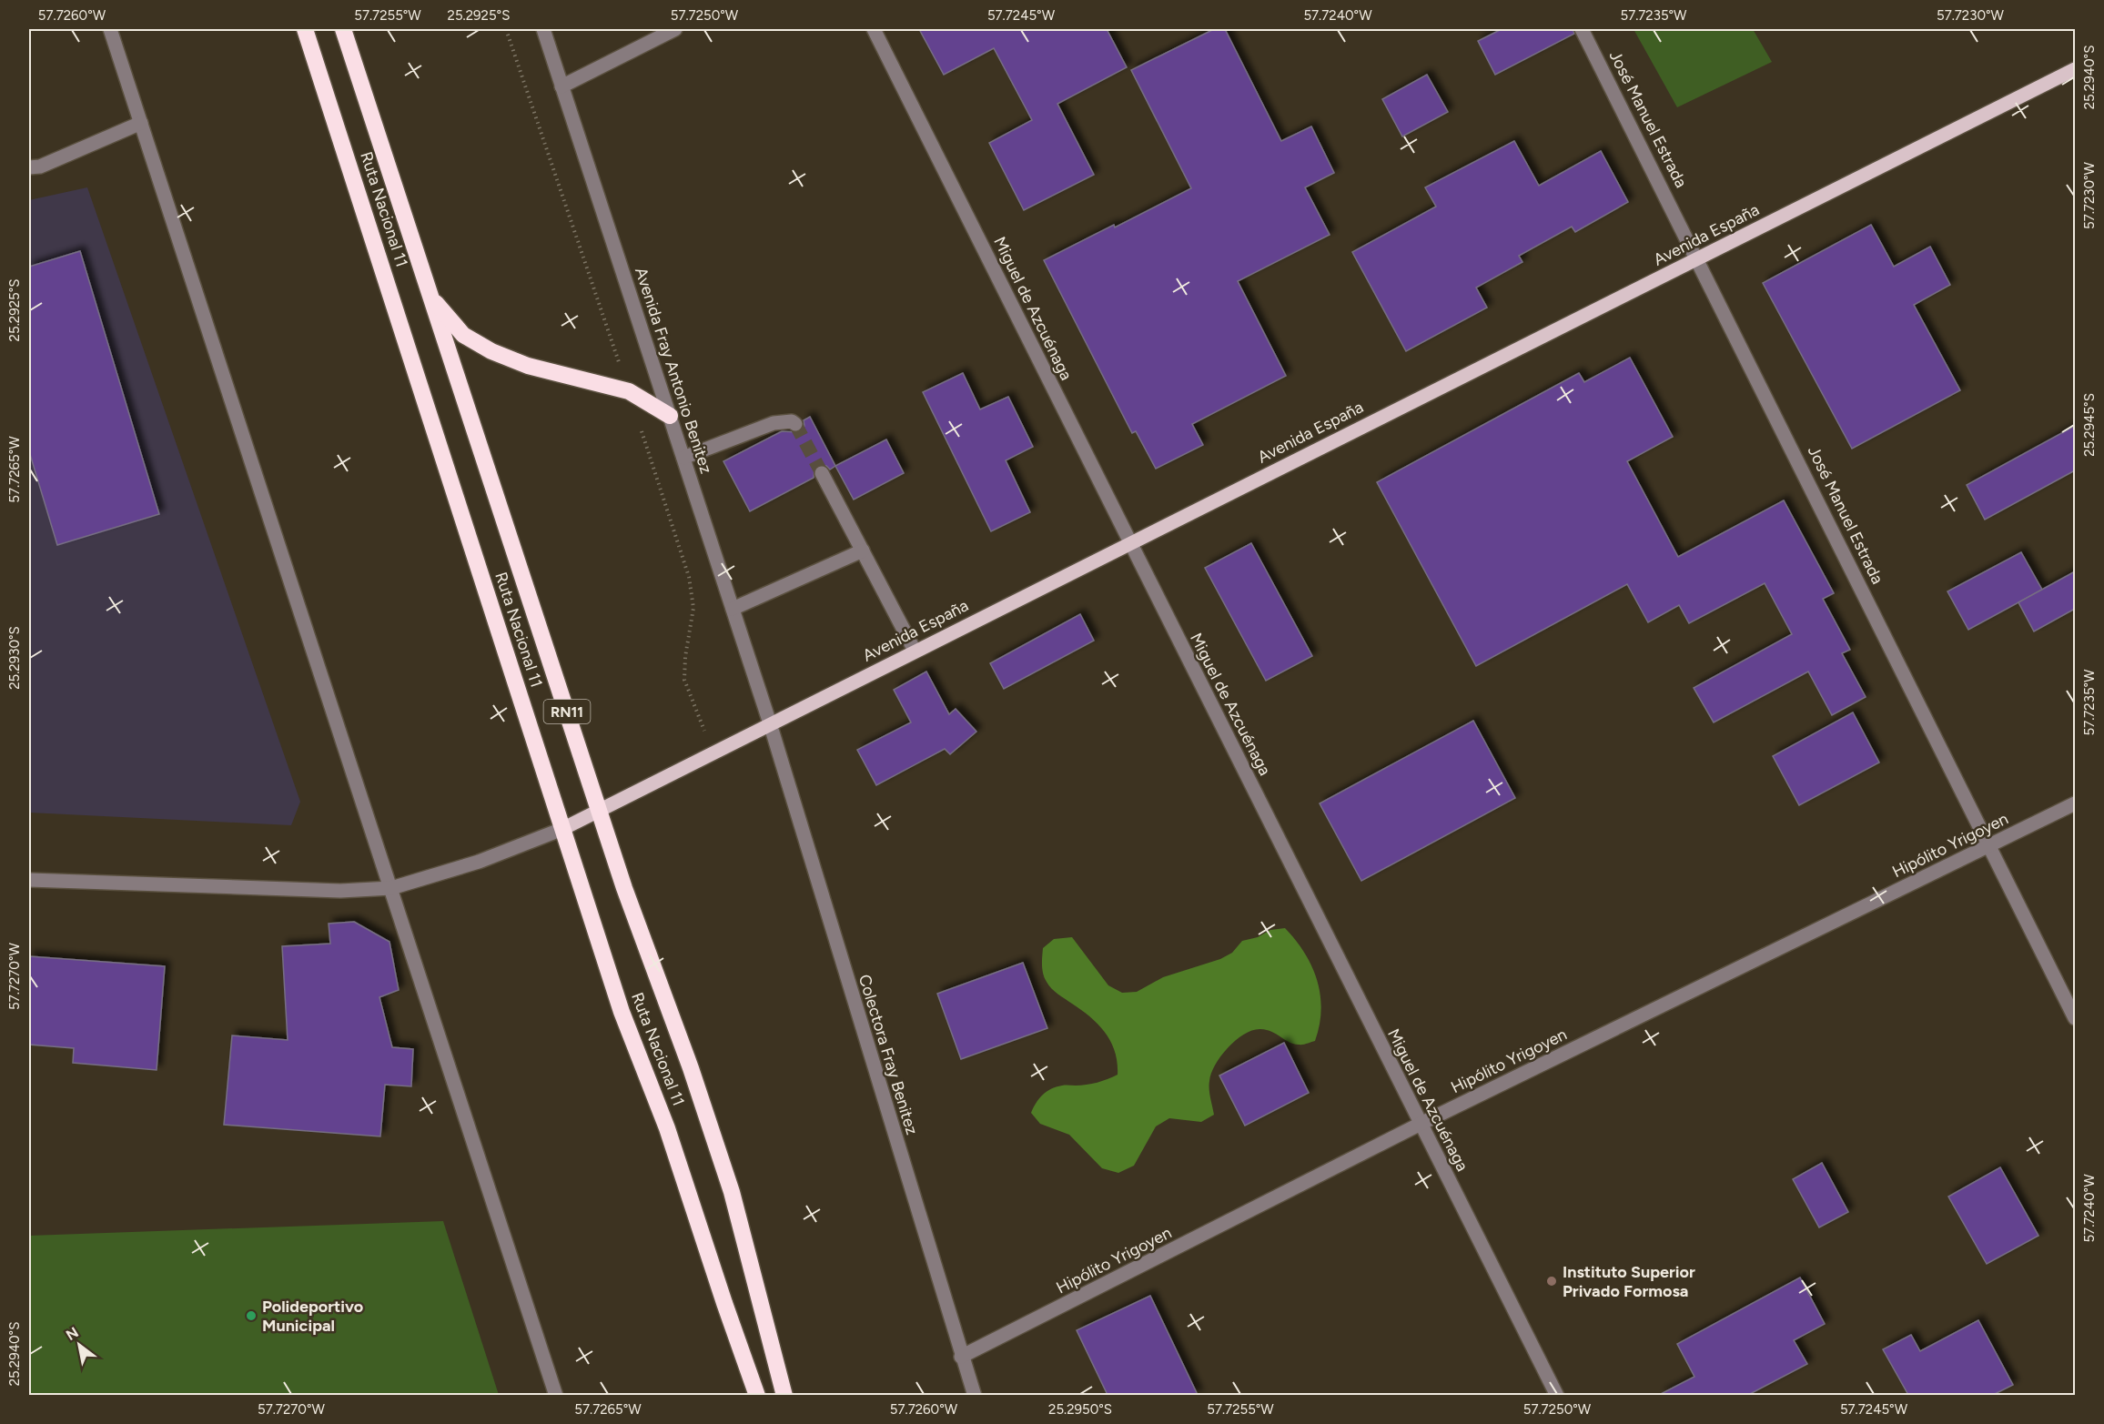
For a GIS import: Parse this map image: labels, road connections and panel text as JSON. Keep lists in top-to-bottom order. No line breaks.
{"streets":{"highway":["Ruta Nacional 11","RN11"],"main road":["Avenida España"],"street":["José Manuel Estrada","Miguel de Azcuénaga","Avenida Fray Antonio Benitez","Hipólito Yrigoyen","Colectora Fray Benitez"]},"crossings":[["José Manuel Estrada","Avenida España"],["José Manuel Estrada","Hipólito Yrigoyen"],["Ruta Nacional 11","Avenida España"],["Avenida España","Miguel de Azcuénaga"],["Avenida España","Avenida Fray Antonio Benitez"],["Avenida España","Colectora Fray Benitez"],["Miguel de Azcuénaga","Hipólito Yrigoyen"],["Avenida Fray Antonio Benitez","Colectora Fray Benitez"],["Hipólito Yrigoyen","Colectora Fray Benitez"]],"places":["Instituto Superior Privado Formosa","Polideportivo Municipal"],"north":"top left","coordinates":["57.7260°W","57.7255°W","25.2925°S","57.7250°W","57.7245°W","57.7240°W","57.7235°W","57.7230°W","25.2940°S","25.2945°S","57.7265°W","25.2930°S","57.7270°W","25.2950°S"]}
